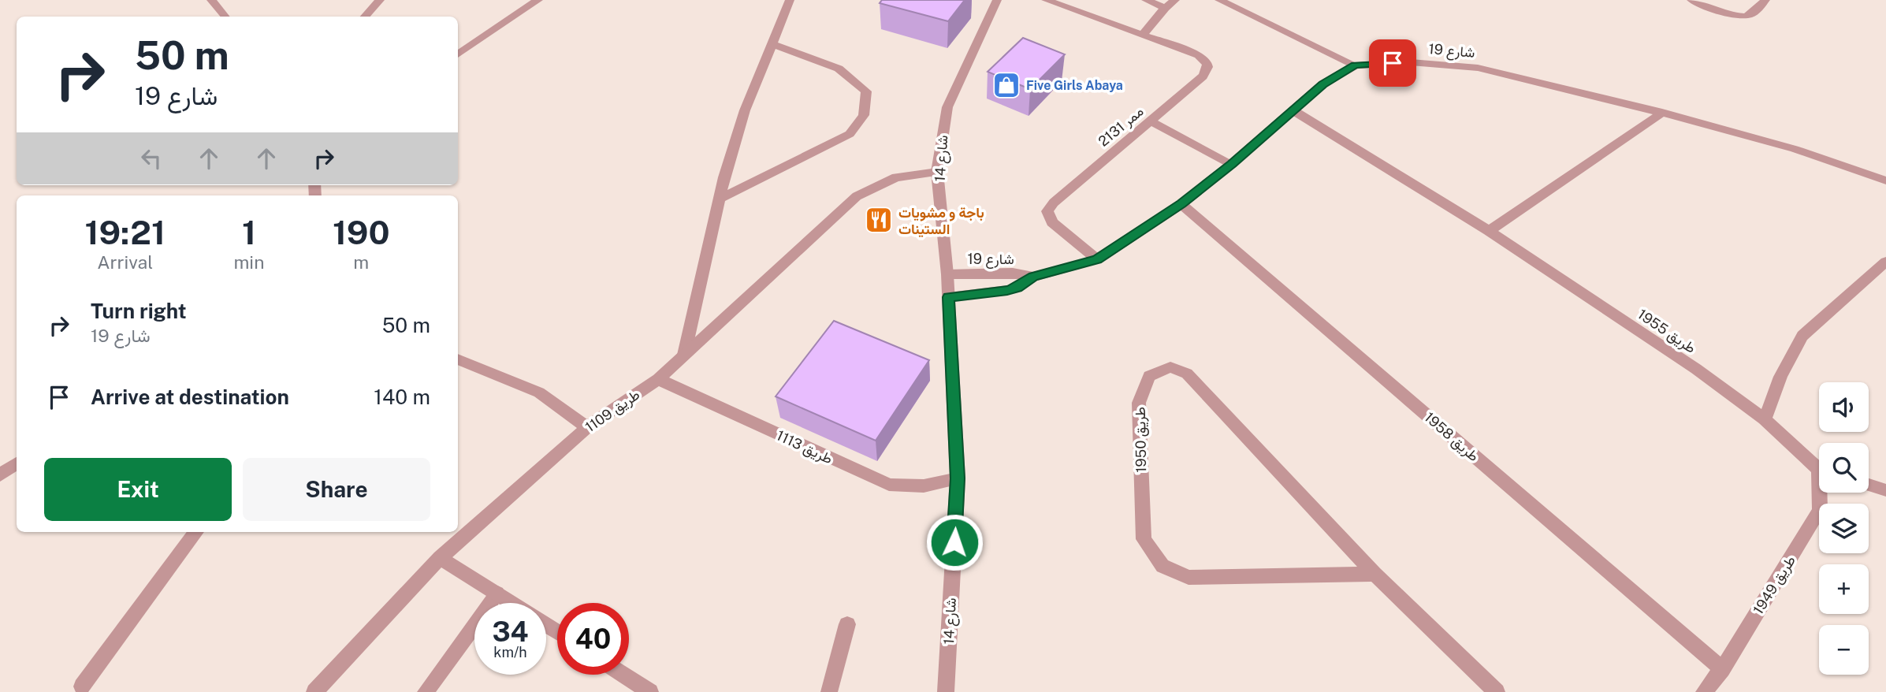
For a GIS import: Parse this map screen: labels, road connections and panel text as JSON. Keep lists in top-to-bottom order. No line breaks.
{"streets":{"street":["شارع 19","ممر 2131","شارع 14","طريق 1955","طريق 1109","طريق 1958","طريق 1950","طريق 1113","طريق 1949"]},"crossings":[["شارع 19","ممر 2131"],["شارع 19","شارع 14"],["شارع 19","طريق 1955"],["شارع 19","طريق 1958"],["شارع 14","طريق 1109"],["شارع 14","طريق 1113"],["طريق 1109","طريق 1113"],["طريق 1958","طريق 1949"]],"places":{"shop":["Five Girls Abaya"],"restaurant":["باجة و مشويات الستينات"]},"page":{"turn":["50 m","شارع 19"],"eta":["19:21","Arrival","1","min","190","m"],"list":[{"name":"Turn right","note":"شارع 19","value":"50 m"},{"name":"Arrive at destination","value":"140 m"}],"map_buttons":["+","−"],"buttons":["Exit","Share"],"speed":"34 km/h","limit":"40"}}
